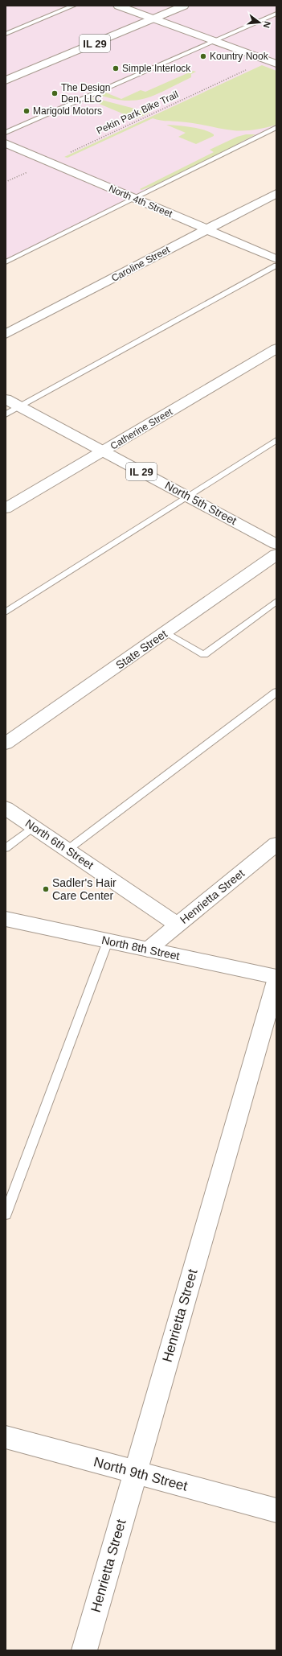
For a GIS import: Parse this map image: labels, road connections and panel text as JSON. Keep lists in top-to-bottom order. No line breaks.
{"streets":{"street":["IL 29","North 4th Street","Caroline Street","Catherine Street","North 5th Street","State Street","North 6th Street","Henrietta Street","North 8th Street","North 9th Street"],"path":["Pekin Park Bike Trail"]},"crossings":[["Pekin Park Bike Trail","North 4th Street"],["North 4th Street","Caroline Street"],["Catherine Street","North 5th Street"],["North 6th Street","Henrietta Street"],["Henrietta Street","North 8th Street"],["Henrietta Street","North 9th Street"]],"places":["Kountry Nook","Simple Interlock","The Design Den, LLC","Marigold Motors","Sadler's Hair Care Center"],"north":"right"}
